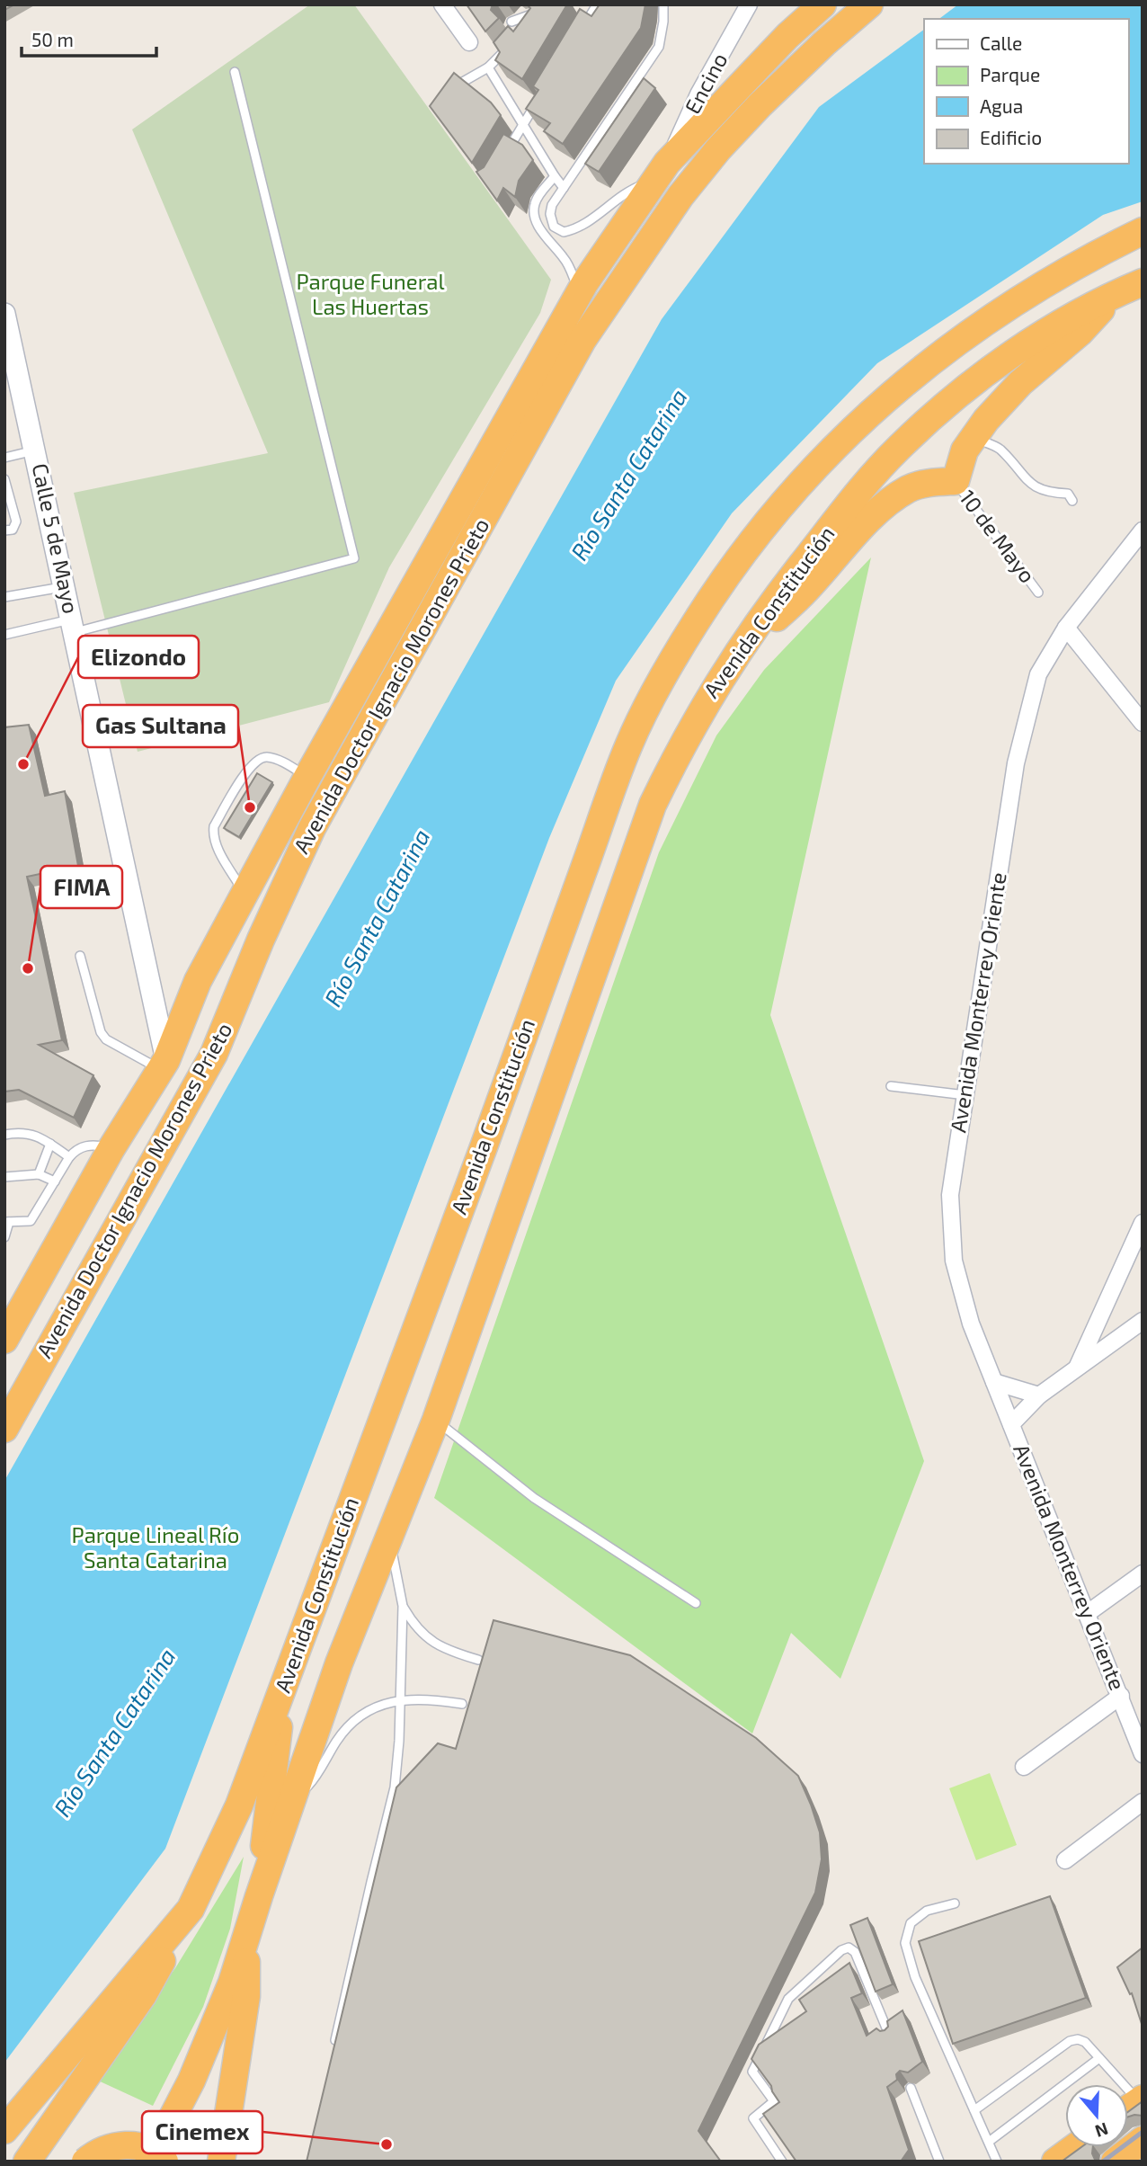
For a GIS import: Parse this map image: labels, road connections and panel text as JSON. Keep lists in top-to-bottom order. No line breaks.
{"streets":{"highway":["Avenida Constitución","Avenida Doctor Ignacio Morones Prieto"],"street":["Encino","Calle 5 de Mayo","Avenida Monterrey Oriente"],"lane":["10 de Mayo"]},"crossings":[["Encino","Avenida Doctor Ignacio Morones Prieto"],["Calle 5 de Mayo","Avenida Doctor Ignacio Morones Prieto"]],"water":["Río Santa Catarina"],"parks":["Parque Funeral Las Huertas","Parque Lineal Río Santa Catarina"],"places":["Elizondo","Gas Sultana","FIMA","Cinemex"],"legend":["Calle","Parque","Agua","Edificio"],"scale_bar":"50 m","north":"bottom"}
